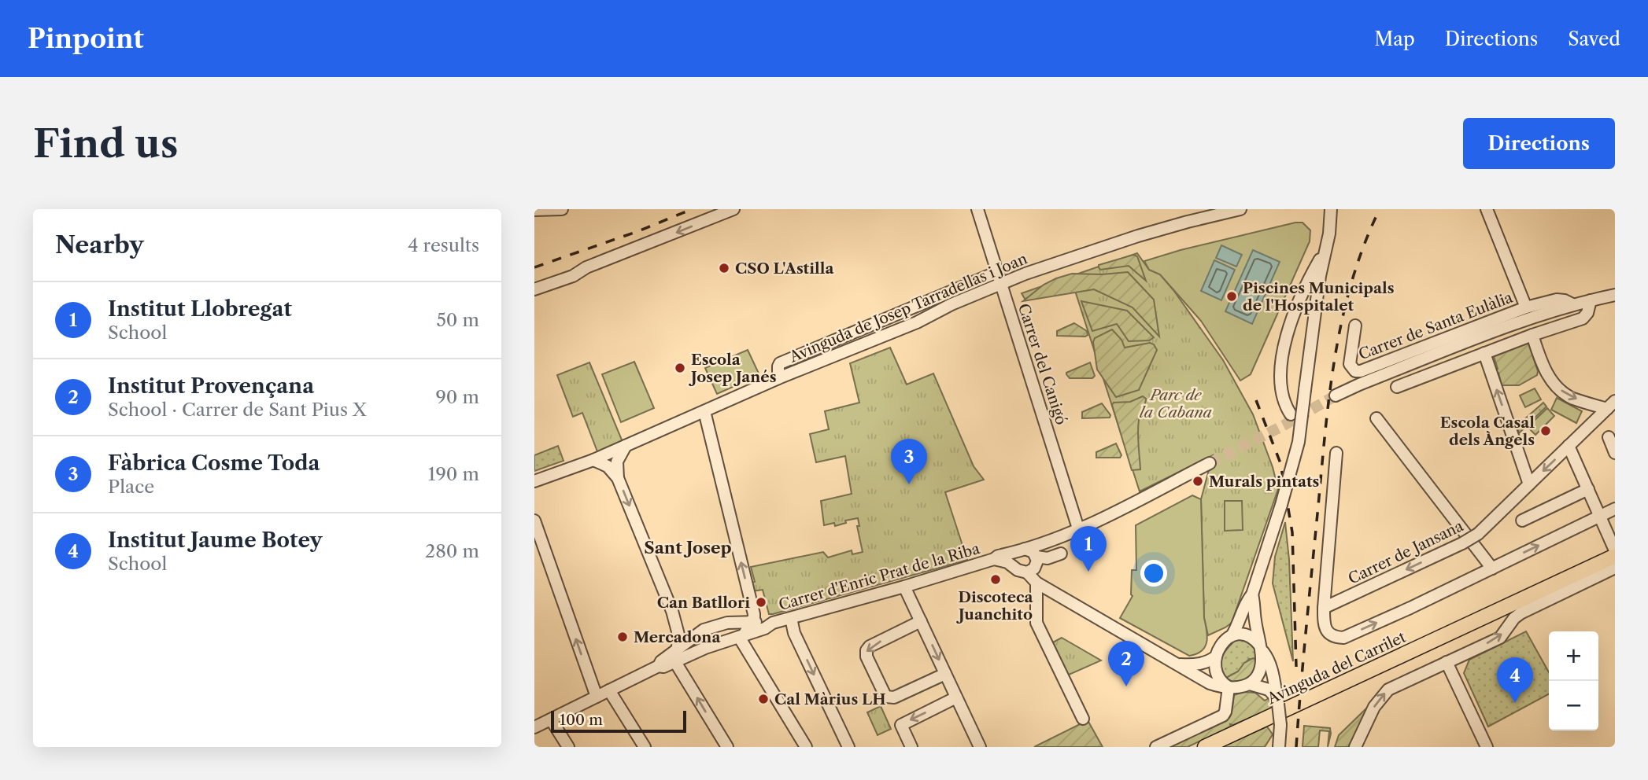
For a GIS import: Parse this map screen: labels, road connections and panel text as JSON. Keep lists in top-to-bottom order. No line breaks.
{"streets":{"main road":["Avinguda del Carrilet"],"street":["Avinguda de Josep Tarradellas i Joan","Carrer de Santa Eulàlia","Carrer del Canigó","Carrer de Jansana","Carrer d'Enric Prat de la Riba"]},"crossings":[["Avinguda de Josep Tarradellas i Joan","Carrer del Canigó"],["Carrer del Canigó","Carrer d'Enric Prat de la Riba"]],"districts":["Sant Josep"],"parks":["Parc de la Cabana"],"places":["CSO L'Astilla","Piscines Municipals de l'Hospitalet","Escola Josep Janés","Escola Casal dels Àngels","Murals pintats","Discoteca Juanchito","Can Batllori","Mercadona","Cal Màrius LH"],"scale_bar":"100 m","page":{"header":"Pinpoint","nav":["Map","Directions","Saved"],"buttons":"Directions","title":"Find us","heading":["Nearby","4 results"],"list":[{"mark":"1","name":"Institut Llobregat","note":"School","value":"50 m"},{"mark":"2","name":"Institut Provençana","note":"School · Carrer de Sant Pius X","value":"90 m"},{"mark":"3","name":"Fàbrica Cosme Toda","note":"Place","value":"190 m"},{"mark":"4","name":"Institut Jaume Botey","note":"School","value":"280 m"}],"pins":["3","1","2","4"],"map_buttons":["+","−"],"scale":"100 m"}}
